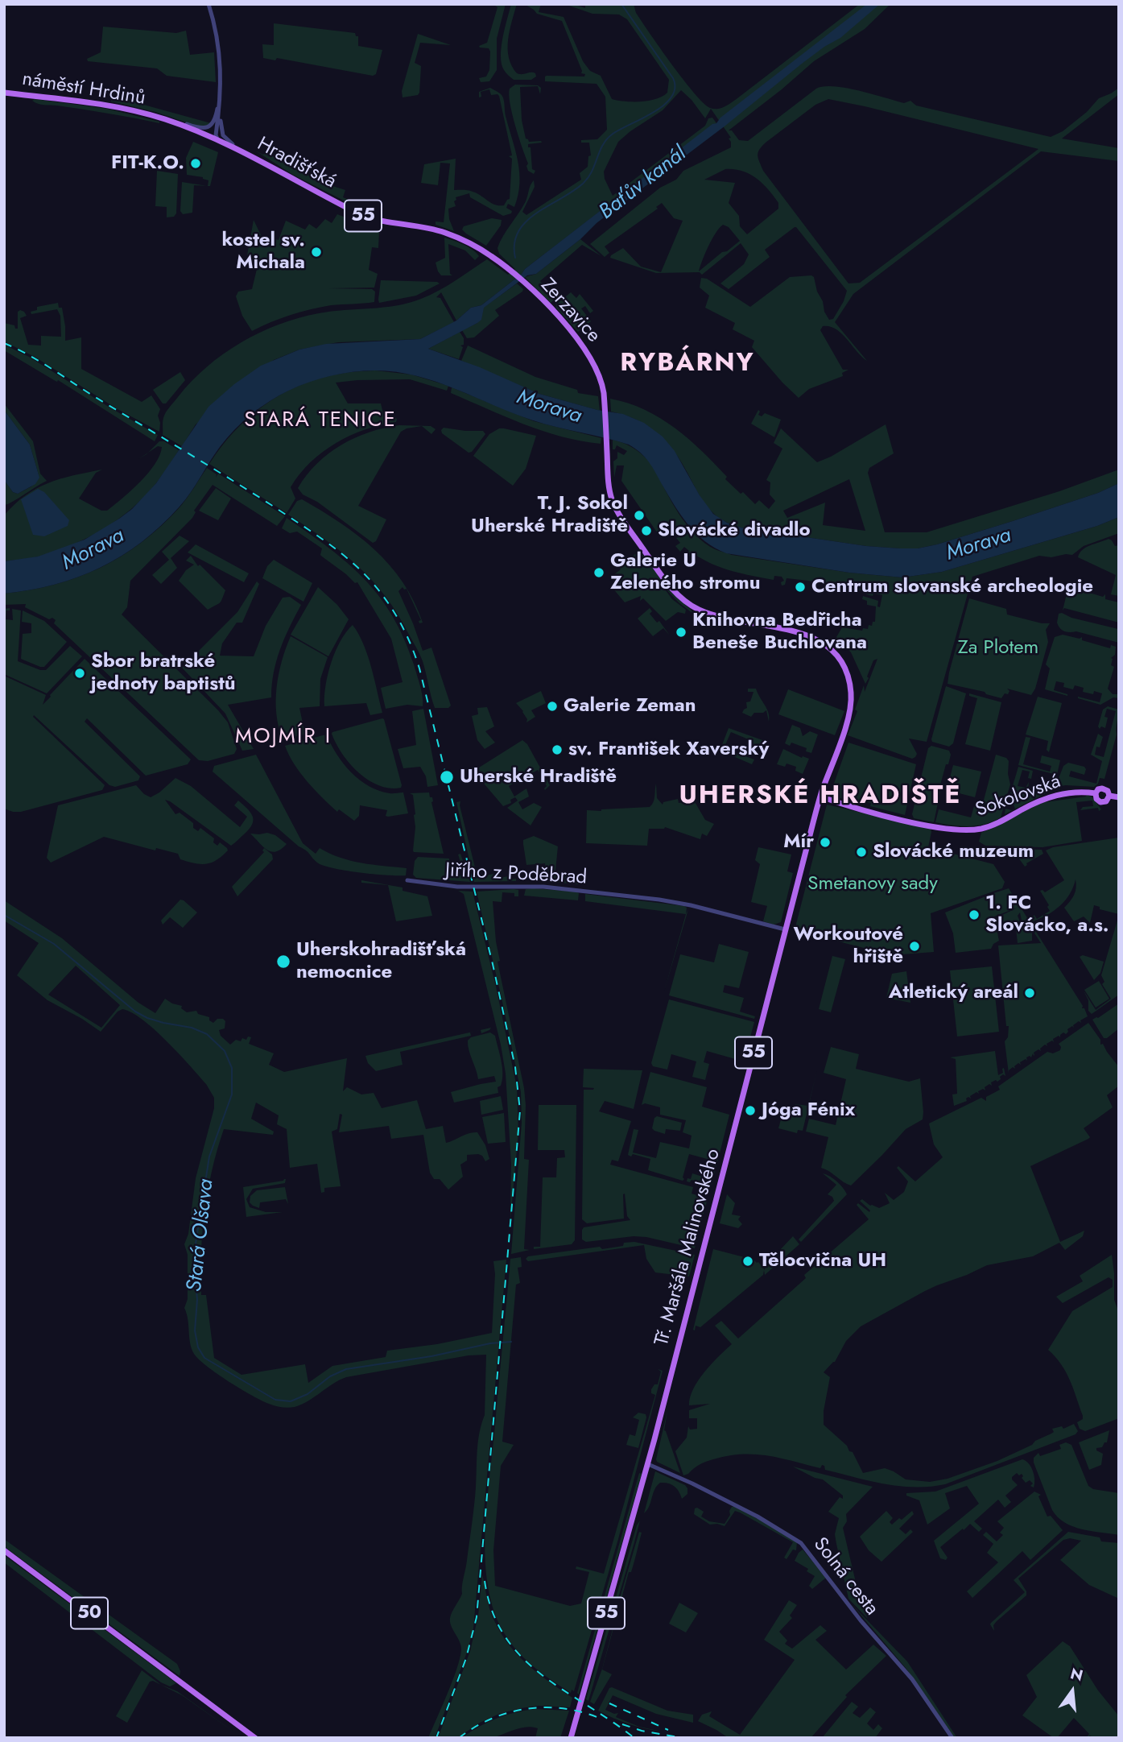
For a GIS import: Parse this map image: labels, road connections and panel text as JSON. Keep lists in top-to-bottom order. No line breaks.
{"streets":{"main road":["náměstí Hrdinů","Hradišťská","55","Zerzavice","Sokolovská","Tř. Maršála Malinovského","50"],"street":["Jiřího z Poděbrad","Solná cesta"]},"crossings":[["náměstí Hrdinů","Hradišťská"],["Hradišťská","Zerzavice"],["Zerzavice","Sokolovská"],["Zerzavice","Tř. Maršála Malinovského"],["Sokolovská","Tř. Maršála Malinovského"],["Jiřího z Poděbrad","Tř. Maršála Malinovského"],["Tř. Maršála Malinovského","Solná cesta"]],"districts":["RYBÁRNY","STARÁ TENICE","MOJMÍR I","UHERSKÉ HRADIŠTĚ"],"water":["Baťův kanál","Morava","Stará Olšava"],"parks":["Za Plotem","Smetanovy sady"],"places":["FIT-K.O.","kostel sv. Michala","T. J. Sokol Uherské Hradiště","Slovácké divadlo","Galerie U Zeleného stromu","Centrum slovanské archeologie","Knihovna Bedřicha Beneše Buchlovana","Sbor bratrské jednoty baptistů","Galerie Zeman","sv. František Xaverský","Uherské Hradiště","Mír","Slovácké muzeum","1. FC Slovácko, a.s.","Workoutové hřiště","Uherskohradišťská nemocnice","Atletický areál","Jóga Fénix","Tělocvična UH"],"north":"top"}
